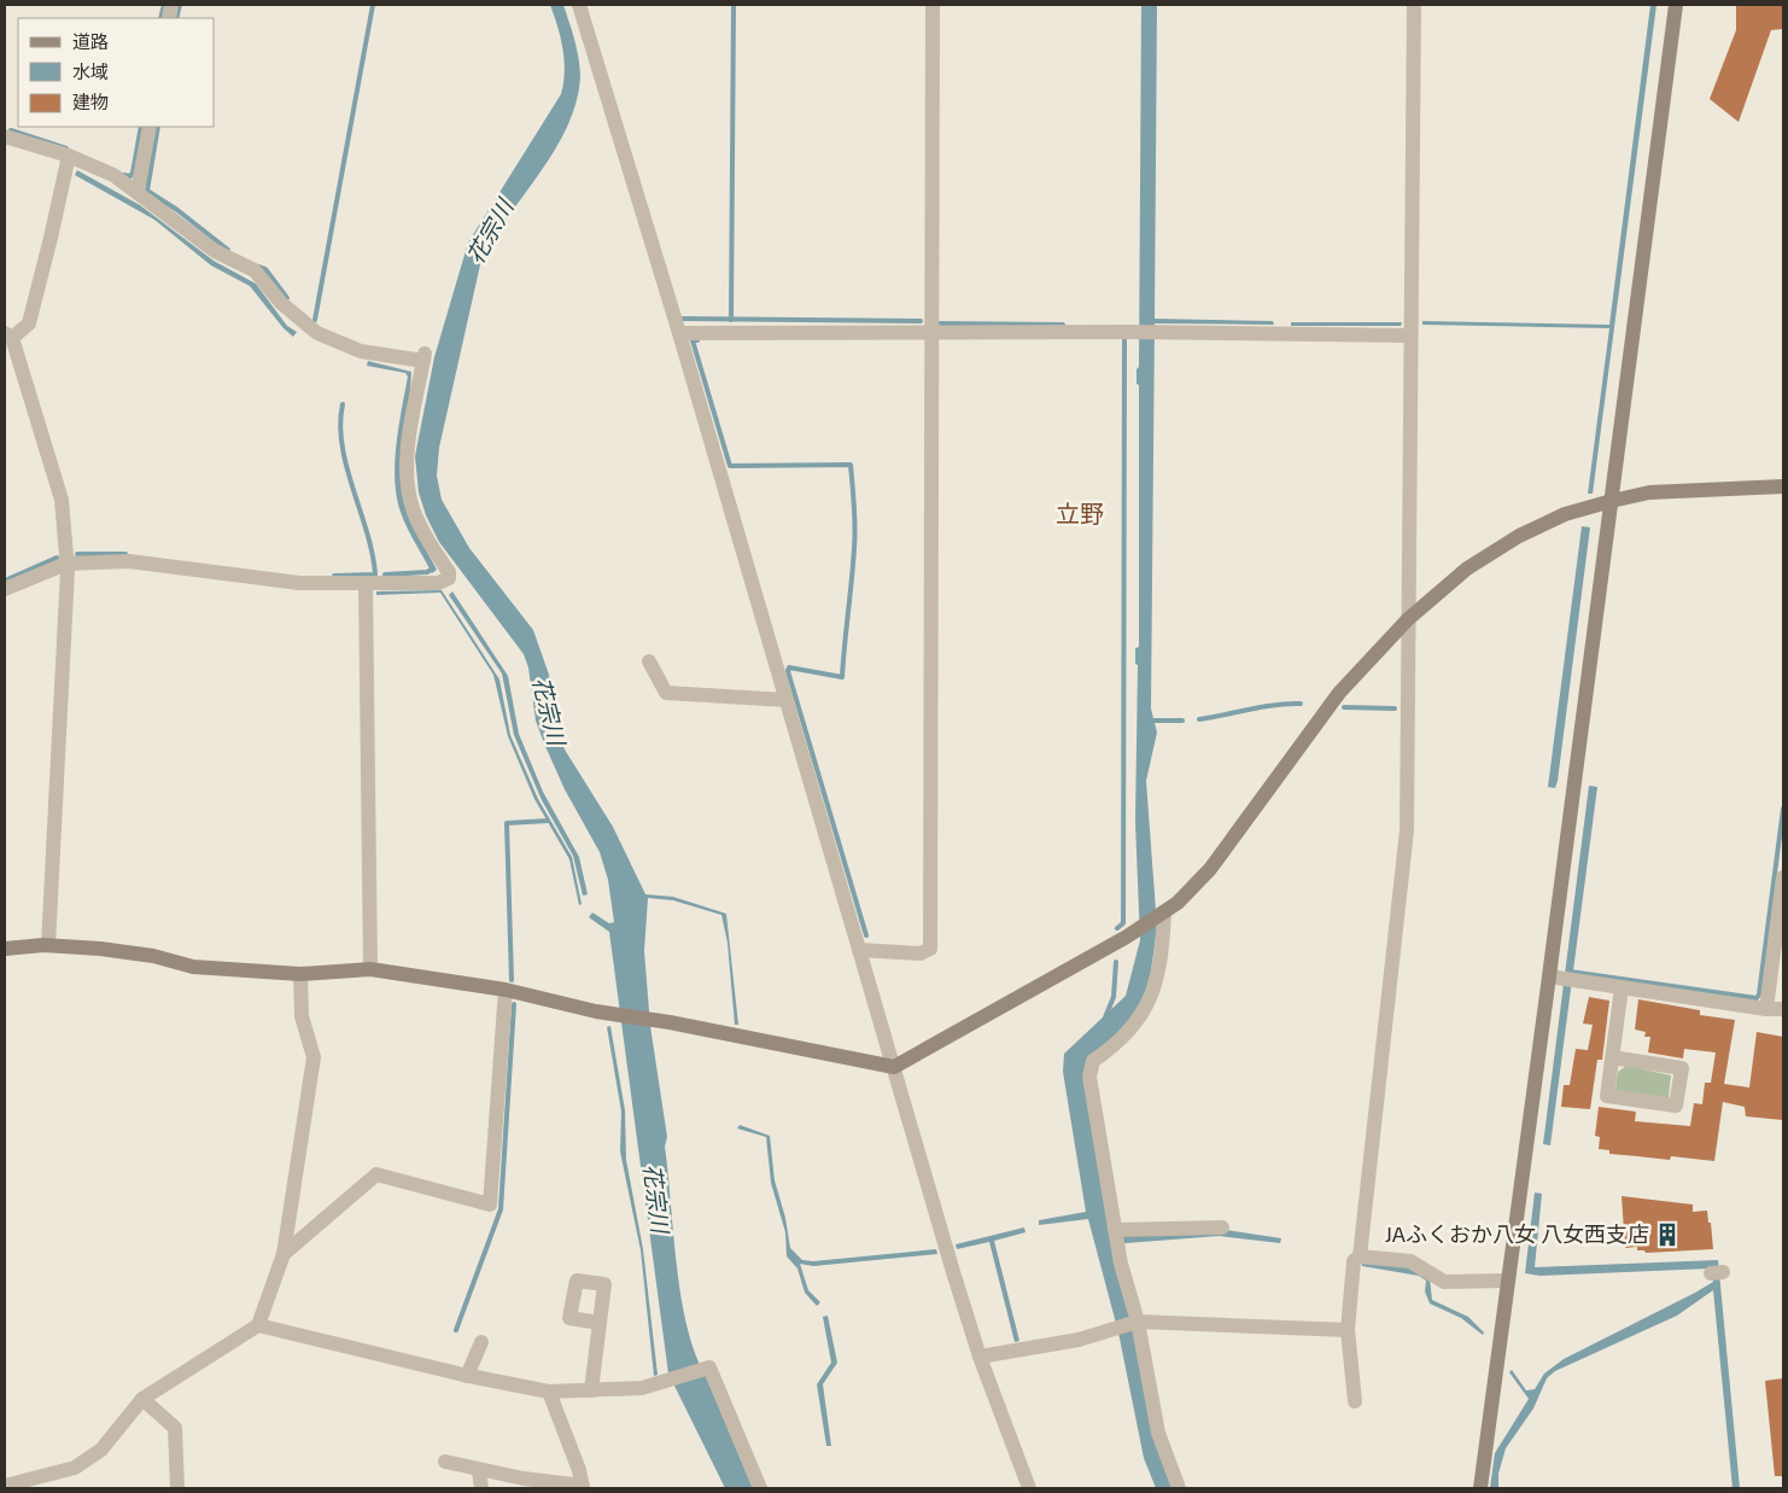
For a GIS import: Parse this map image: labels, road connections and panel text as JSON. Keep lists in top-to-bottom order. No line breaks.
{"districts":["立野"],"water":["花宗川"],"places":{"building":["JAふくおか八女 八女西支店"]},"legend":["道路","水域","建物"]}
